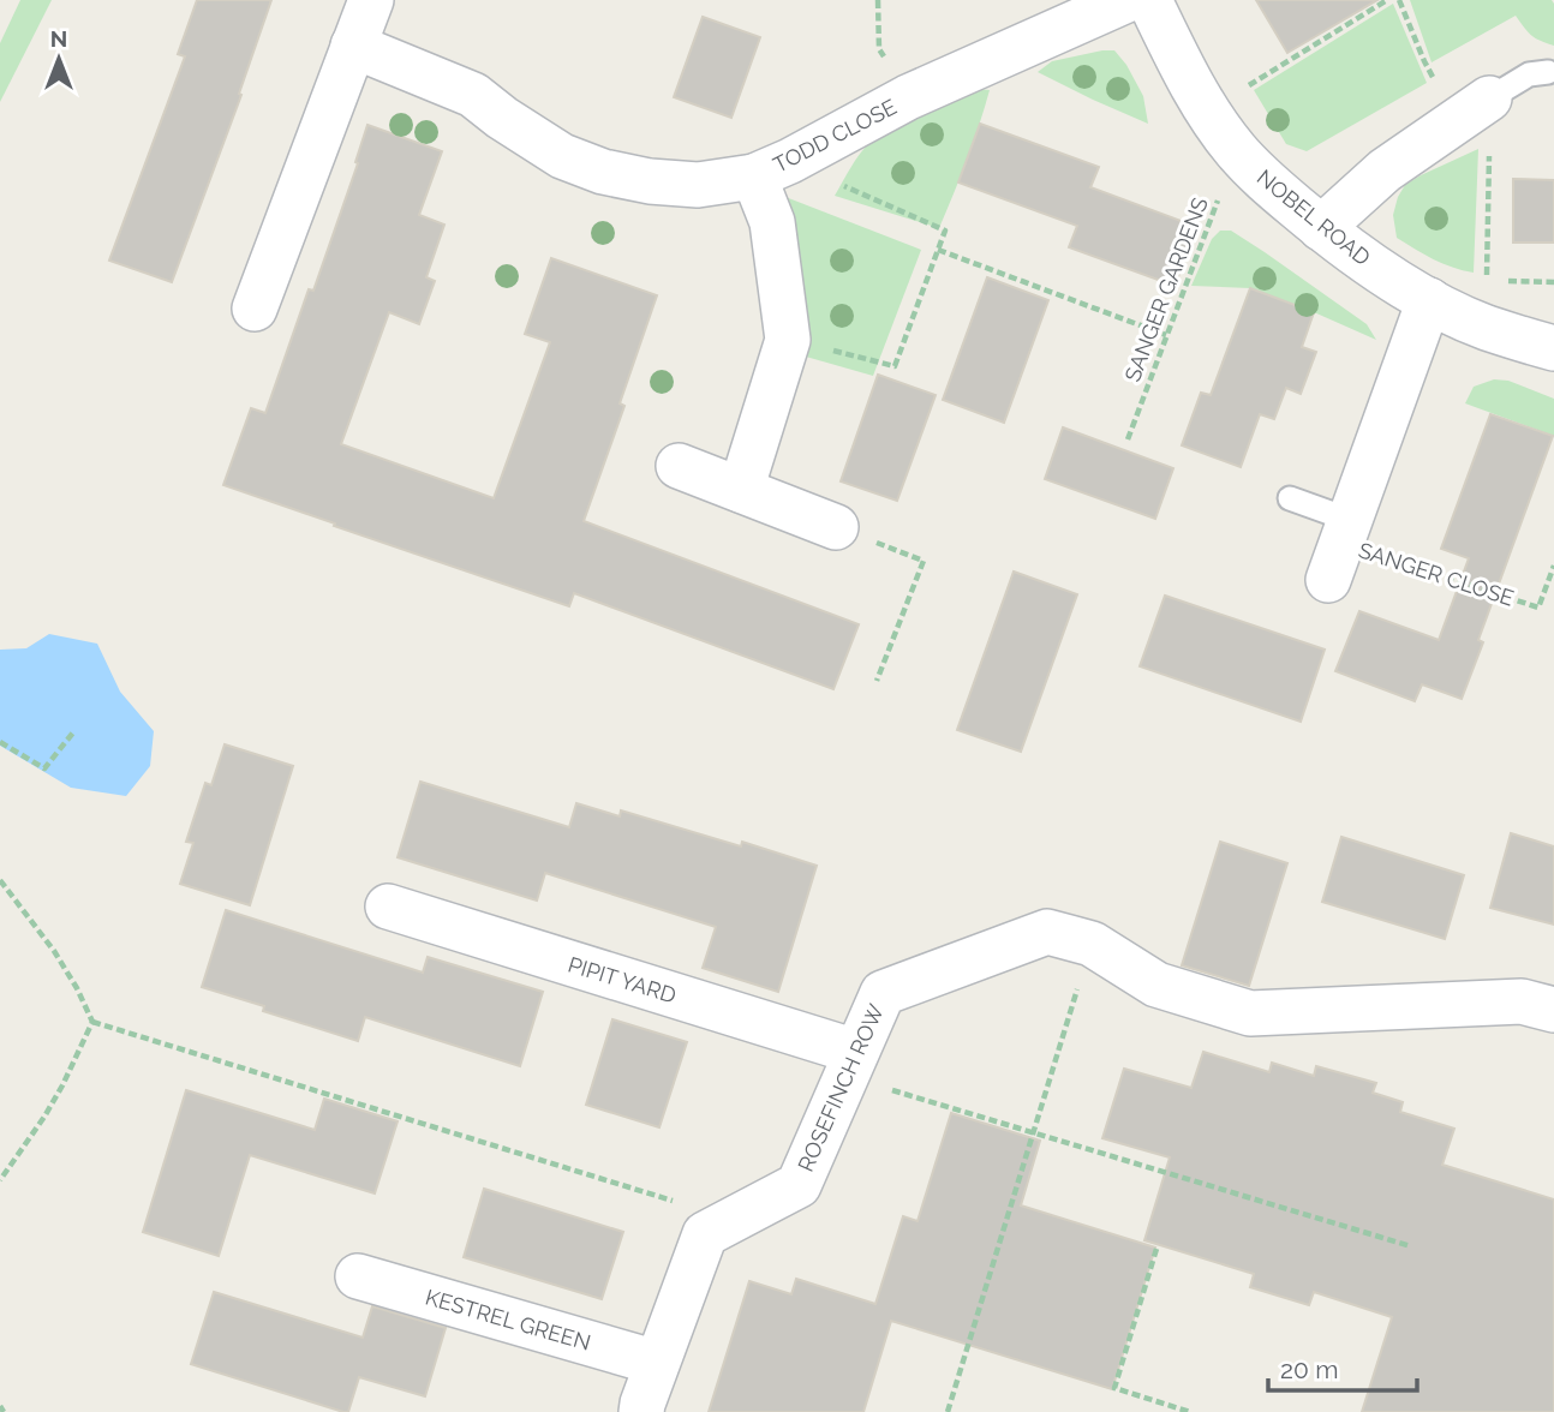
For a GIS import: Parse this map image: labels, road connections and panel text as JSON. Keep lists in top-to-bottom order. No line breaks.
{"streets":{"street":["TODD CLOSE","NOBEL ROAD","SANGER CLOSE","PIPIT YARD","ROSEFINCH ROW","KESTREL GREEN"],"path":["SANGER GARDENS"]},"crossings":[["NOBEL ROAD","SANGER GARDENS"],["NOBEL ROAD","SANGER CLOSE"],["PIPIT YARD","ROSEFINCH ROW"],["ROSEFINCH ROW","KESTREL GREEN"]],"scale_bar":"20 m","north":"top"}
